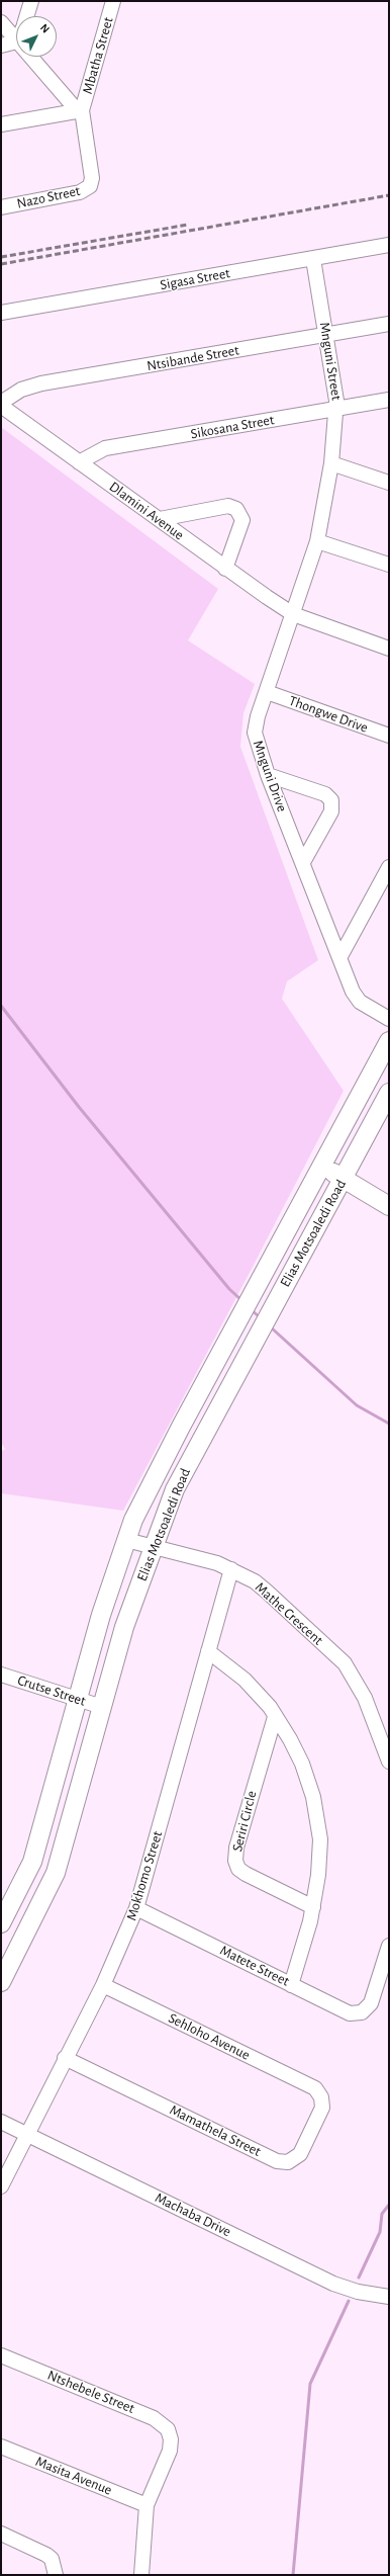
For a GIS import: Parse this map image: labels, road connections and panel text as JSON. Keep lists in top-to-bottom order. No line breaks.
{"streets":{"main road":["Elias Motsoaledi Road"],"street":["Mbatha Street","Nazo Street","Sigasa Street","Ntsibande Street","Mnguni Street","Sikosana Street","Dlamini Avenue","Thongwe Drive","Mnguni Drive","Mathe Crescent","Crutse Street","Seriri Circle","Mokhomo Street","Matete Street","Sehloho Avenue","Mamathela Street","Machaba Drive","Ntshebele Street","Masita Avenue"]},"crossings":[["Mbatha Street","Nazo Street"],["Sigasa Street","Mnguni Street"],["Ntsibande Street","Mnguni Street"],["Mnguni Street","Sikosana Street"],["Mnguni Street","Mnguni Drive"],["Sikosana Street","Dlamini Avenue"],["Dlamini Avenue","Mnguni Drive"],["Thongwe Drive","Mnguni Drive"],["Elias Motsoaledi Road","Mathe Crescent"],["Elias Motsoaledi Road","Crutse Street"],["Mathe Crescent","Mokhomo Street"],["Mokhomo Street","Matete Street"],["Mokhomo Street","Sehloho Avenue"],["Mokhomo Street","Mamathela Street"],["Mokhomo Street","Machaba Drive"],["Sehloho Avenue","Mamathela Street"],["Ntshebele Street","Masita Avenue"]],"north":"top right"}
